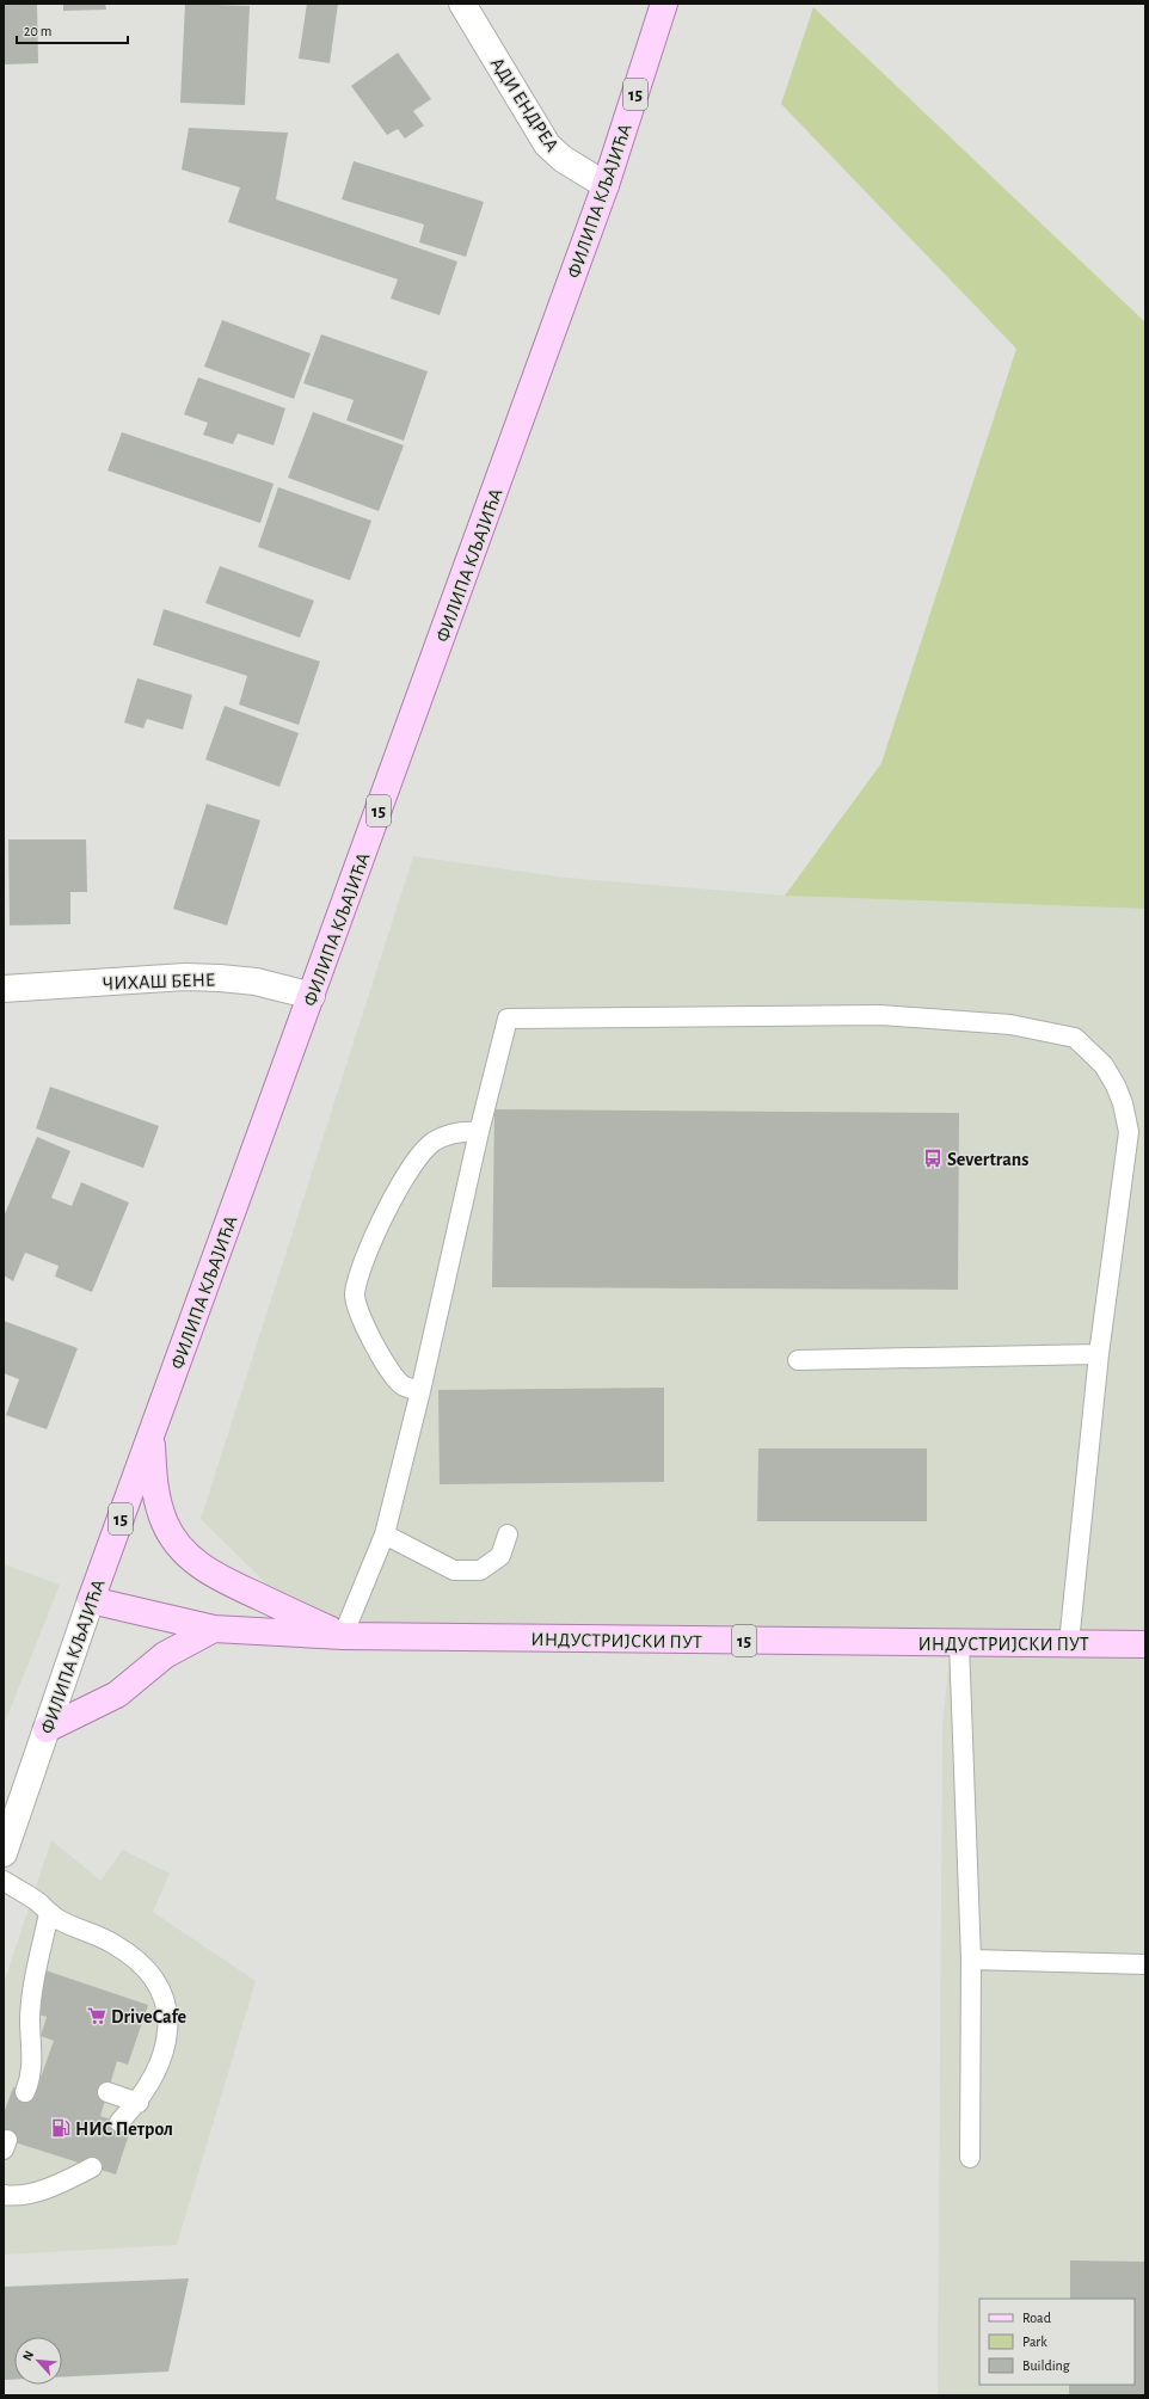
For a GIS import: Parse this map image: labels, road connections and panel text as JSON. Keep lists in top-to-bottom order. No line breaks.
{"streets":{"main road":["15","ФИЛИПА КЉАЈИЋА","ИНДУСТРИЈСКИ ПУТ"],"street":["АДИ ЕНДРЕА","ЧИХАШ БЕНЕ"]},"crossings":[["АДИ ЕНДРЕА","ФИЛИПА КЉАЈИЋА"],["ФИЛИПА КЉАЈИЋА","ЧИХАШ БЕНЕ"],["ФИЛИПА КЉАЈИЋА","ИНДУСТРИЈСКИ ПУТ"]],"places":{"bus stop":["Severtrans"],"supermarket":["DriveCafe"],"fuel station":["НИС Петрол"]},"legend":["Road","Park","Building"],"scale_bar":"20 m","north":"top left"}
